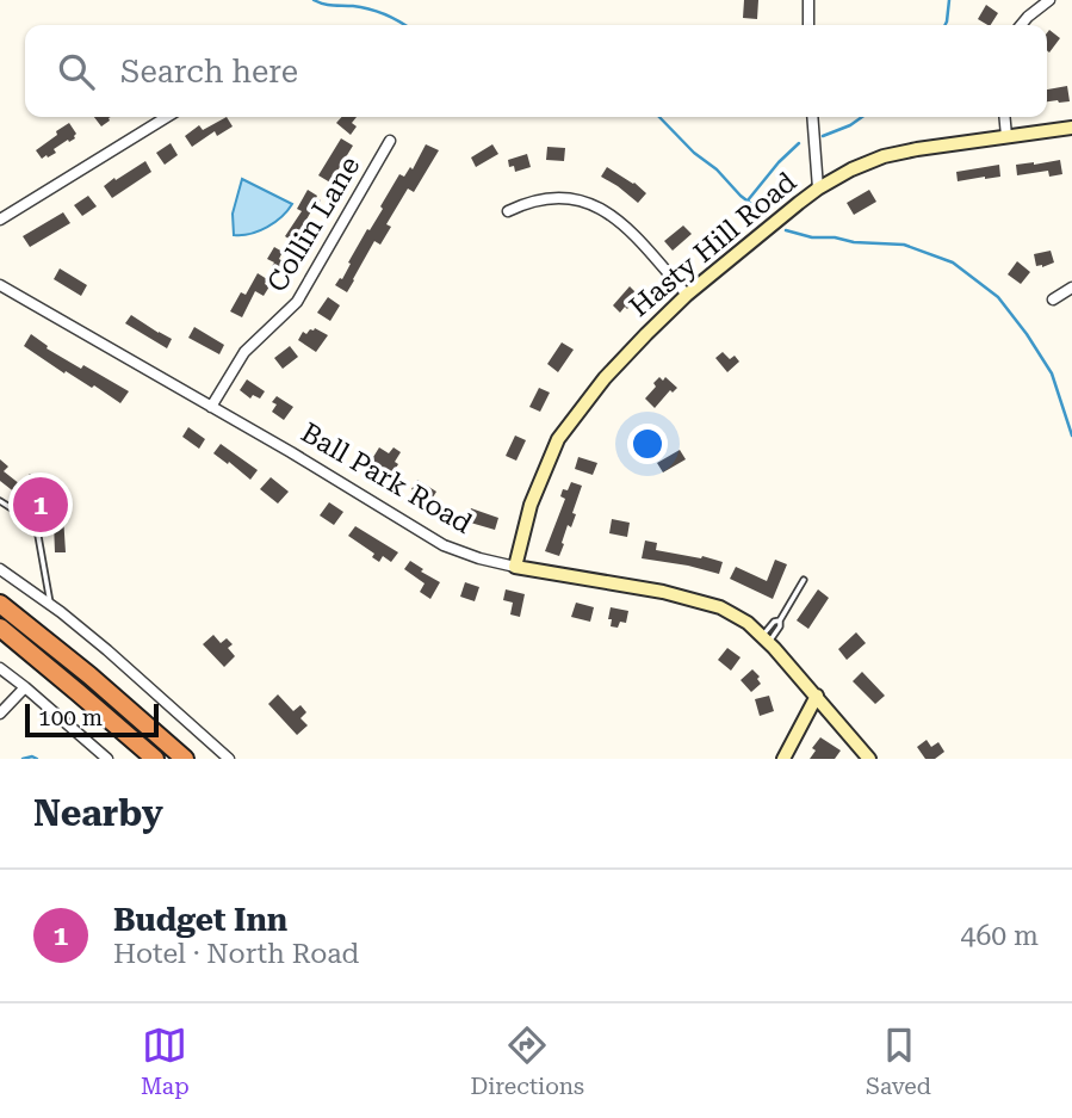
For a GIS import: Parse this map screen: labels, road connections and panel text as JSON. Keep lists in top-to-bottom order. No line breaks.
{"streets":{"street":["Collin Lane","Hasty Hill Road","Ball Park Road"]},"crossings":[["Collin Lane","Ball Park Road"],["Hasty Hill Road","Ball Park Road"]],"scale_bar":"100 m","page":{"search":"Search here","pins":"1","scale":"100 m","heading":"Nearby","list":[{"mark":"1","name":"Budget Inn","note":"Hotel · North Road","value":"460 m"}],"nav":["Map","Directions","Saved"]}}
